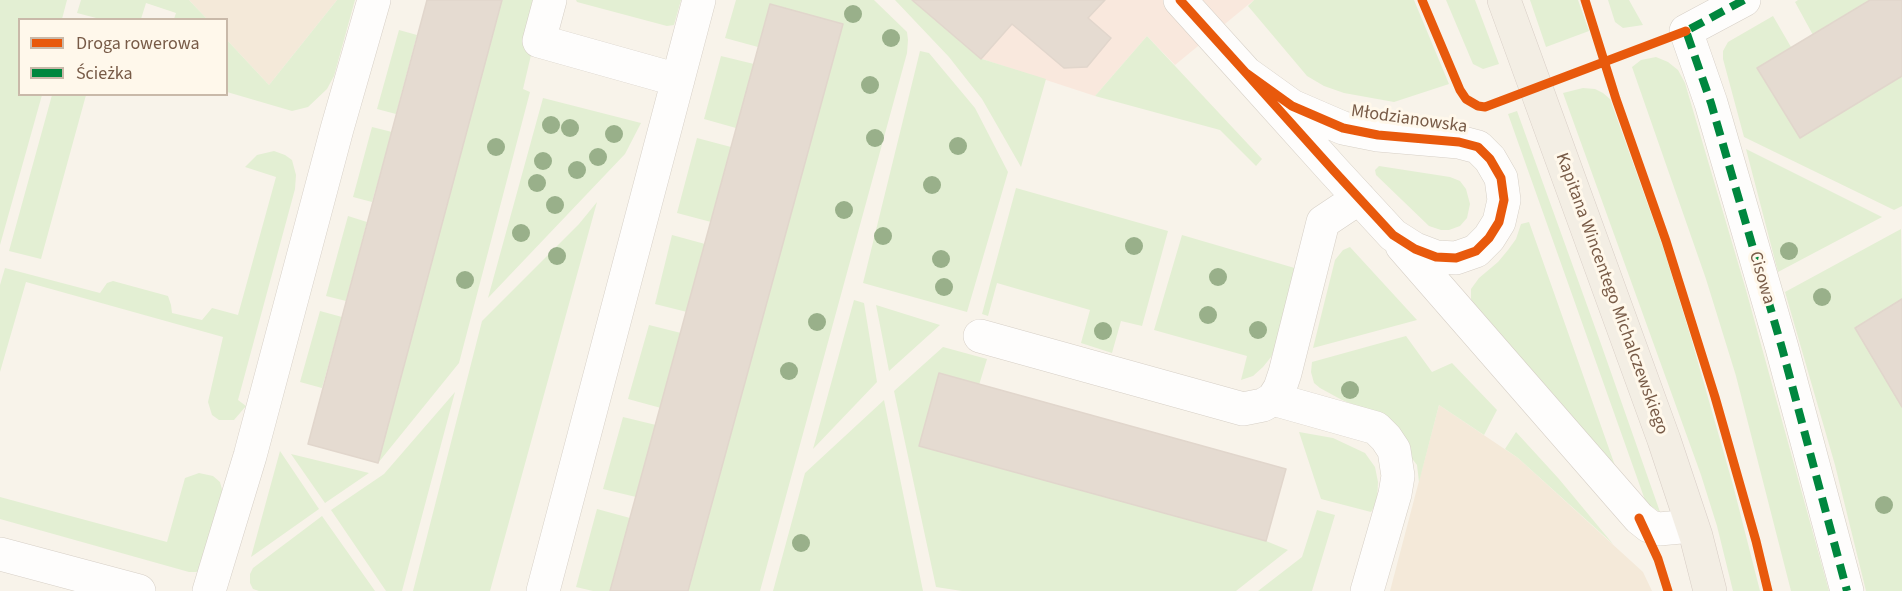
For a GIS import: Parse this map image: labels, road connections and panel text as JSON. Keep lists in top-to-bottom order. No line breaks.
{"streets":{"main road":["Kapitana Wincentego Michalczewskiego"],"street":["Młodzianowska","Cisowa"]},"legend":["Droga rowerowa","Ścieżka"]}
